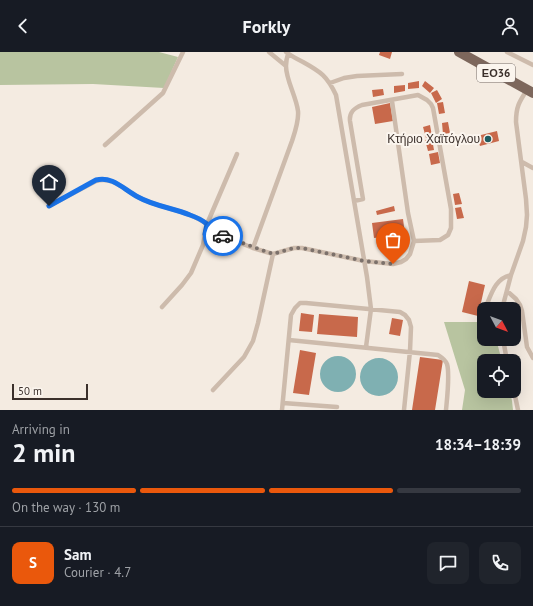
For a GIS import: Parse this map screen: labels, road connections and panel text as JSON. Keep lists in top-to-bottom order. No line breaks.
{"streets":{"main road":["ΕΟ36"]},"places":["Κτήριο Χαϊτόγλου"],"scale_bar":"50 m","north":"bottom right","page":{"header":"Forkly","scale":"50 m","heading":["2 min","Arriving in","18:34–18:39"],"panel":["Sam","Courier · 4.7"],"bar":"On the way · 130 m","round":"S"}}
